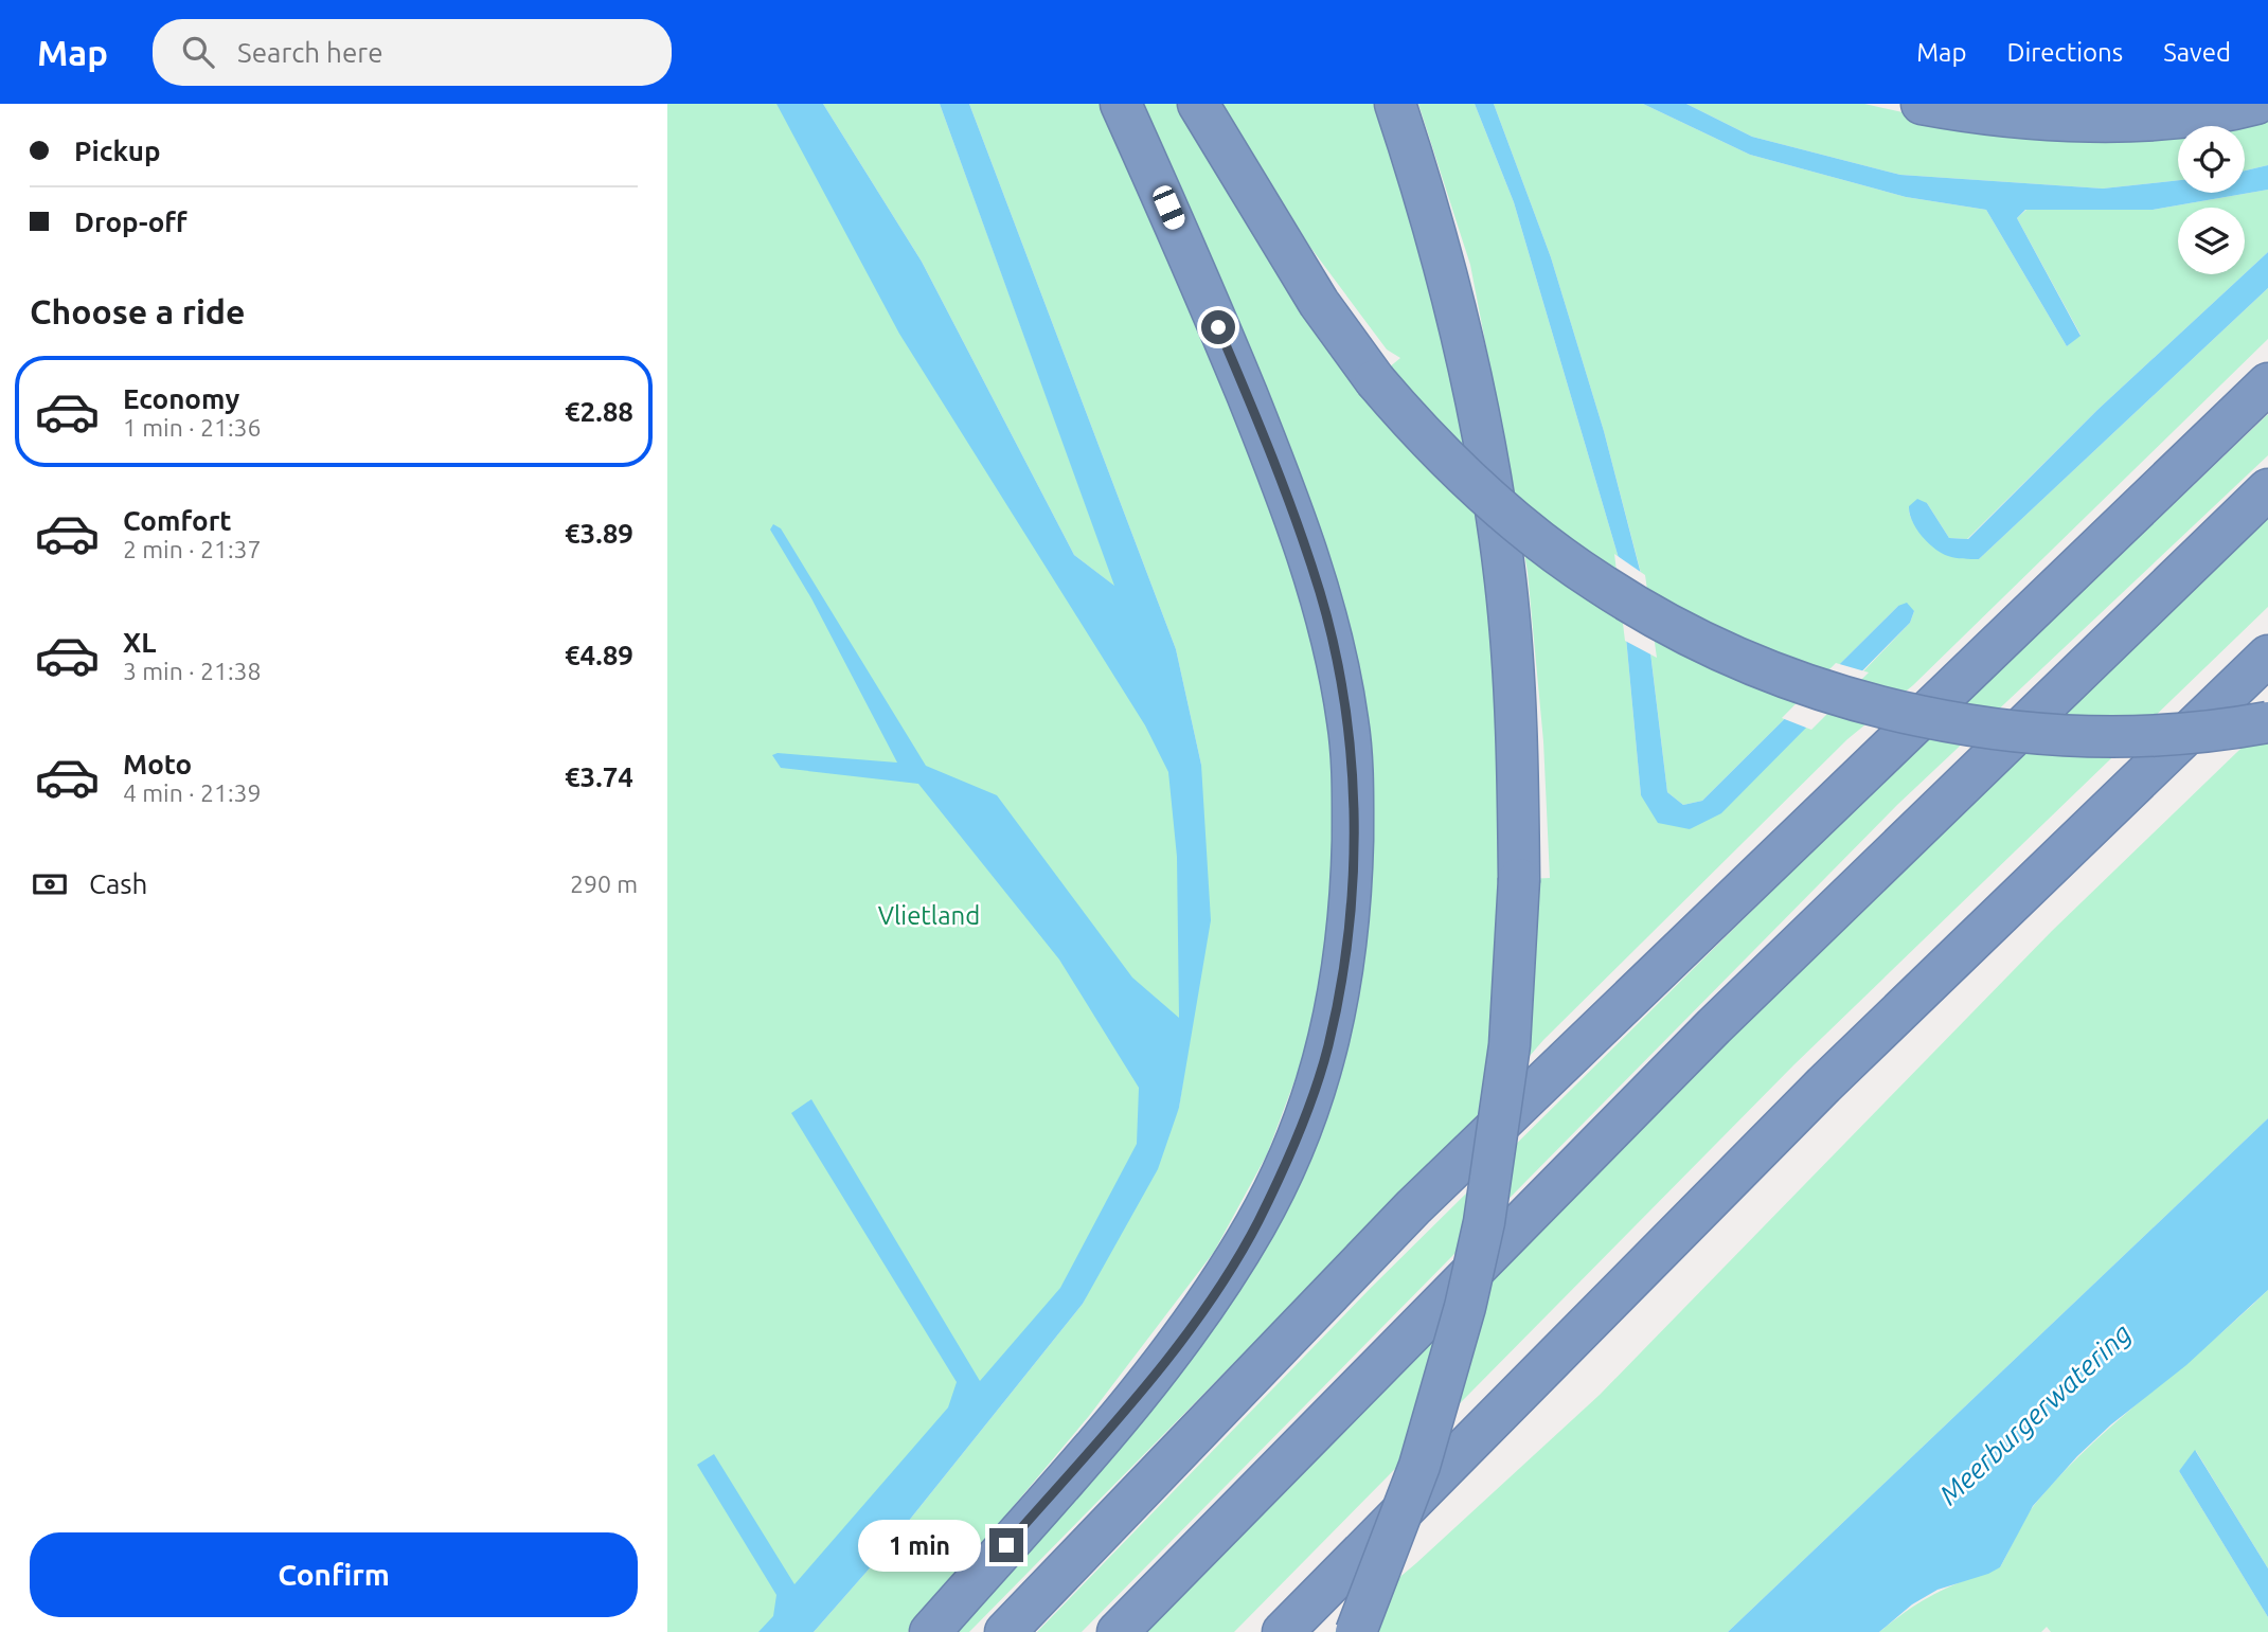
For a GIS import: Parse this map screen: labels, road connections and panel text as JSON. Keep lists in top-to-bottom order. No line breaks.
{"water":["Meerburgerwatering"],"parks":["Vlietland"],"page":{"header":"Map","search":"Search here","nav":["Map","Directions","Saved"],"banner":["Pickup","Drop-off"],"heading":"Choose a ride","list":[{"name":"Economy","note":"1 min · 21:36","value":"€2.88"},{"name":"Comfort","note":"2 min · 21:37","value":"€3.89"},{"name":"XL","note":"3 min · 21:38","value":"€4.89"},{"name":"Moto","note":"4 min · 21:39","value":"€3.74"}],"pay":["Cash","290 m"],"buttons":"Confirm","bubble":"1 min"}}
